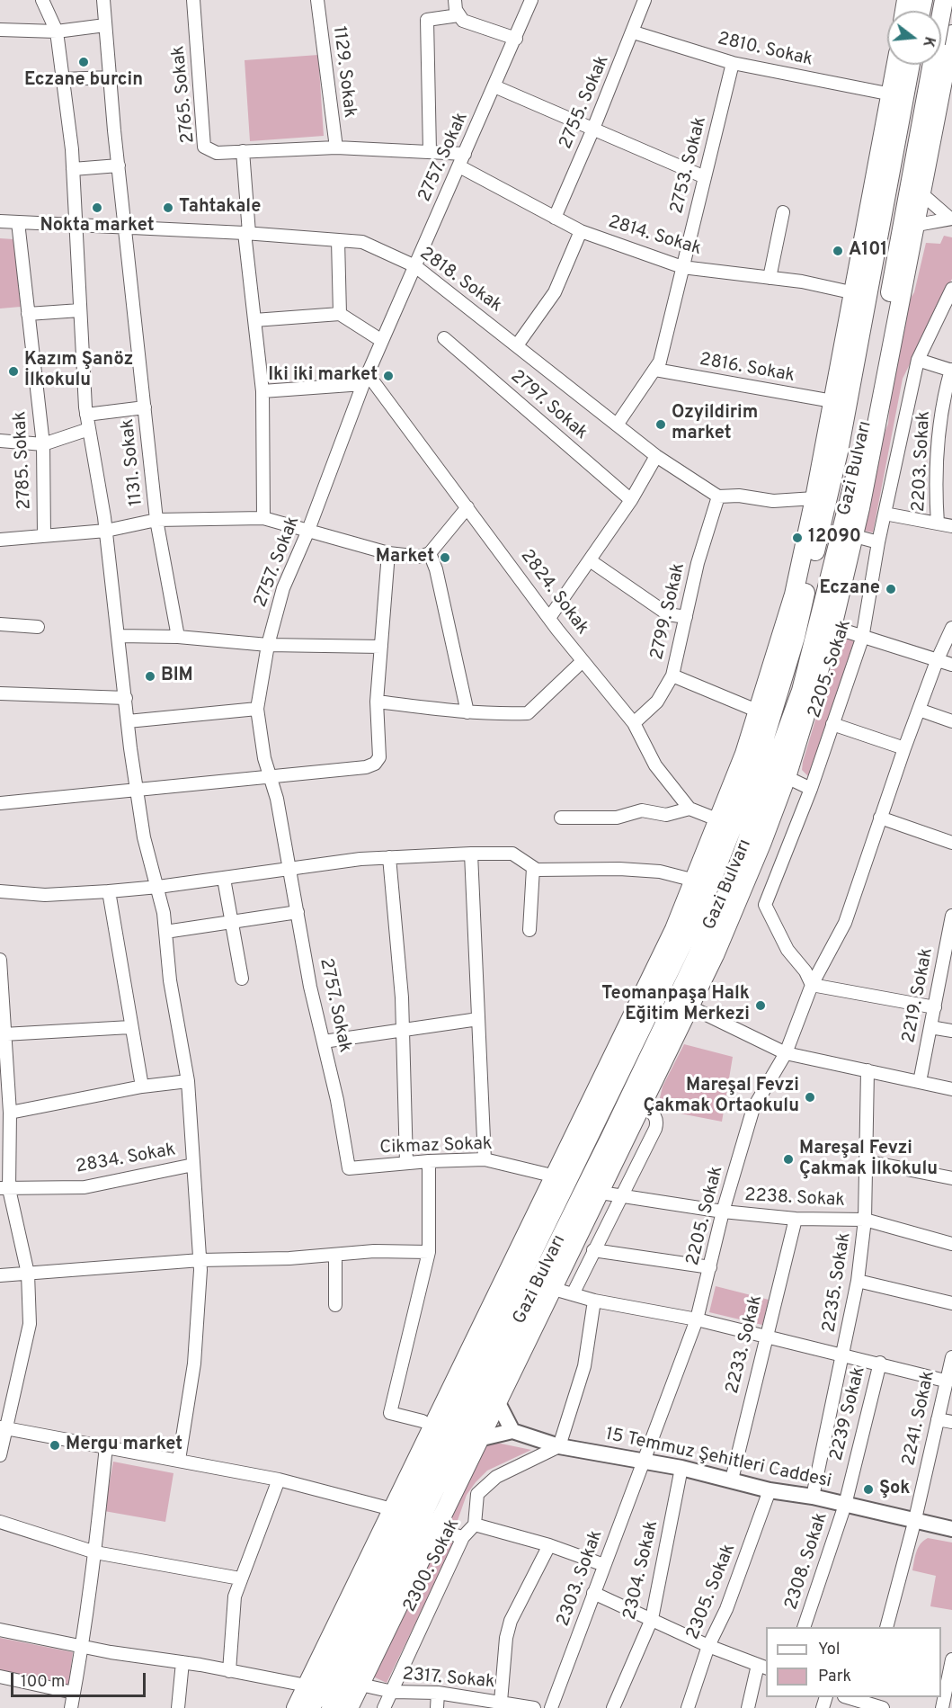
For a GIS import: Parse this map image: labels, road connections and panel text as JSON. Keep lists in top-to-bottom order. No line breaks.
{"streets":{"highway":["Gazi Bulvarı"],"main road":["15 Temmuz Şehitleri Caddesi"],"street":["2810. Sokak","1129. Sokak","2765. Sokak","2755. Sokak","2757. Sokak","2753. Sokak","2814. Sokak","2818. Sokak","2816. Sokak","2797. Sokak","2785. Sokak","2203. Sokak","1131. Sokak","2824. Sokak","2799. Sokak","2205. Sokak","2219. Sokak","Cikmaz Sokak","2834. Sokak","2238. Sokak","2235. Sokak","2233. Sokak","2239 Sokak","2241. Sokak","2308. Sokak","2300. Sokak","2304. Sokak","2303. Sokak","2305. Sokak","2317. Sokak"]},"crossings":[["2810. Sokak","2755. Sokak"],["2810. Sokak","2753. Sokak"],["2755. Sokak","2814. Sokak"],["2757. Sokak","2814. Sokak"],["2757. Sokak","2818. Sokak"],["2757. Sokak","2824. Sokak"],["2757. Sokak","Cikmaz Sokak"],["2753. Sokak","2814. Sokak"],["2753. Sokak","2818. Sokak"],["2753. Sokak","2816. Sokak"],["2818. Sokak","2785. Sokak"],["2818. Sokak","1131. Sokak"],["2818. Sokak","2799. Sokak"],["2824. Sokak","2799. Sokak"],["2205. Sokak","2238. Sokak"],["2205. Sokak","15 Temmuz Şehitleri Caddesi"],["2205. Sokak","2303. Sokak"],["2238. Sokak","2235. Sokak"],["2238. Sokak","2233. Sokak"],["2235. Sokak","15 Temmuz Şehitleri Caddesi"],["2233. Sokak","15 Temmuz Şehitleri Caddesi"],["2239 Sokak","15 Temmuz Şehitleri Caddesi"],["2239 Sokak","2308. Sokak"],["2241. Sokak","15 Temmuz Şehitleri Caddesi"],["15 Temmuz Şehitleri Caddesi","2308. Sokak"],["15 Temmuz Şehitleri Caddesi","2300. Sokak"],["15 Temmuz Şehitleri Caddesi","2304. Sokak"],["15 Temmuz Şehitleri Caddesi","2303. Sokak"],["15 Temmuz Şehitleri Caddesi","2305. Sokak"],["2300. Sokak","2317. Sokak"]],"places":["Eczane burcin","Nokta market","Tahtakale","A101","Kazım Şanöz İlkokulu","Iki iki market","Ozyildirim market","12090","Market","Eczane","BIM","Teomanpaşa Halk Eğitim Merkezi","Mareşal Fevzi Çakmak Ortaokulu","Mareşal Fevzi Çakmak İlkokulu","Mergu market","Şok"],"legend":["Yol","Park"],"scale_bar":"100 m","north":"right"}
